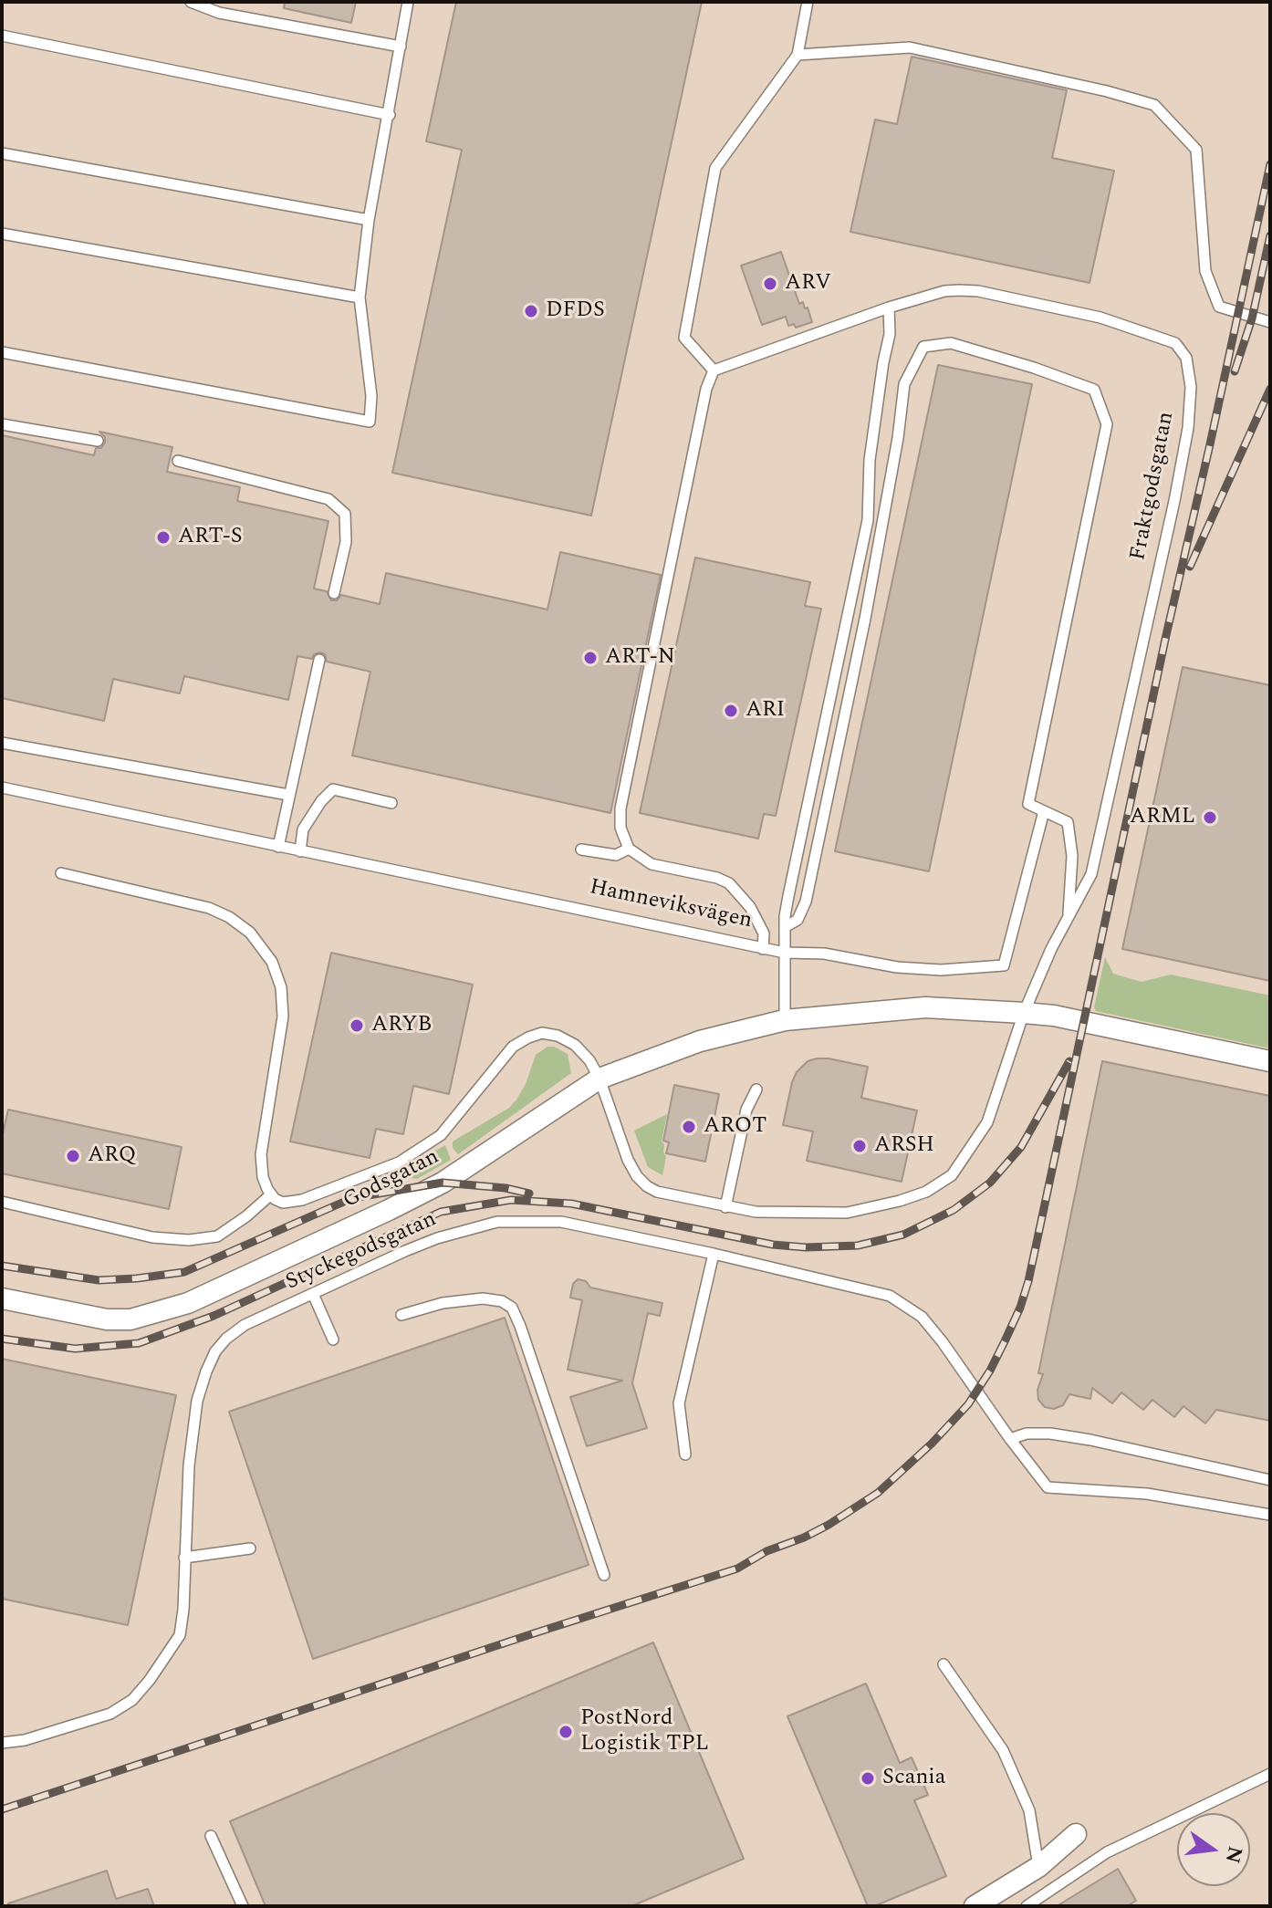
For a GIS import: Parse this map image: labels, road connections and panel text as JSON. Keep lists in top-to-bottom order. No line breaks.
{"streets":{"street":["Godsgatan"],"lane":["Fraktgodsgatan","Hamneviksvägen","Styckegodsgatan"]},"crossings":[["Fraktgodsgatan","Godsgatan"]],"places":["ARV","DFDS","ART-S","ART-N","ARI","ARML","ARYB","AROT","ARSH","ARQ","PostNord Logistik TPL","Scania"],"north":"right"}
